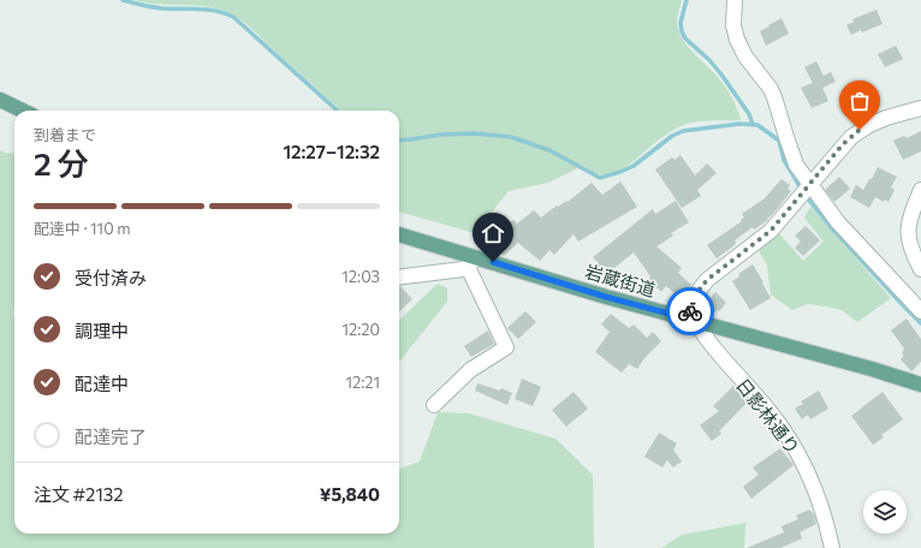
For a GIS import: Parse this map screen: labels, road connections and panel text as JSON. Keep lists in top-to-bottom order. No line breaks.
{"streets":{"main road":["岩蔵街道"],"street":["日影林通り"]},"crossings":[["岩蔵街道","日影林通り"]],"page":{"heading":["2 分","到着まで","12:27–12:32"],"panel":["注文 #2132","¥5,840"],"bar":"配達中 · 110 m","list":[["受付済み","12:03"],["調理中","12:20"],["配達中","12:21"],"配達完了"]}}
